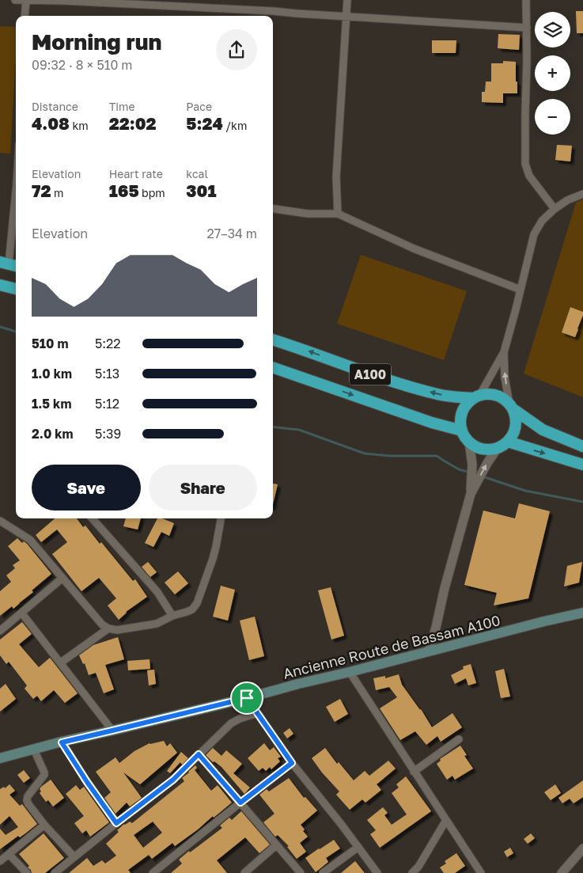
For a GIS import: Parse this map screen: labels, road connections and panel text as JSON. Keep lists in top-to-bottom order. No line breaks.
{"streets":{"highway":["A100"],"main road":["Ancienne Route de Bassam A100"]},"page":{"map_buttons":["+","−"],"heading":["Morning run","09:32 · 8 × 510 m"],"stats":[["Distance","4.08 km"],["Time","22:02"],["Pace","5:24 /km"],["Elevation","72 m"],["Heart rate","165 bpm"],["kcal","301"]],"chart":["Elevation","27–34 m"],"list":[{"name":"510 m","note":"5:22"},{"name":"1.0 km","note":"5:13"},{"name":"1.5 km","note":"5:12"},{"name":"2.0 km","note":"5:39"}],"buttons":["Save","Share"]}}
